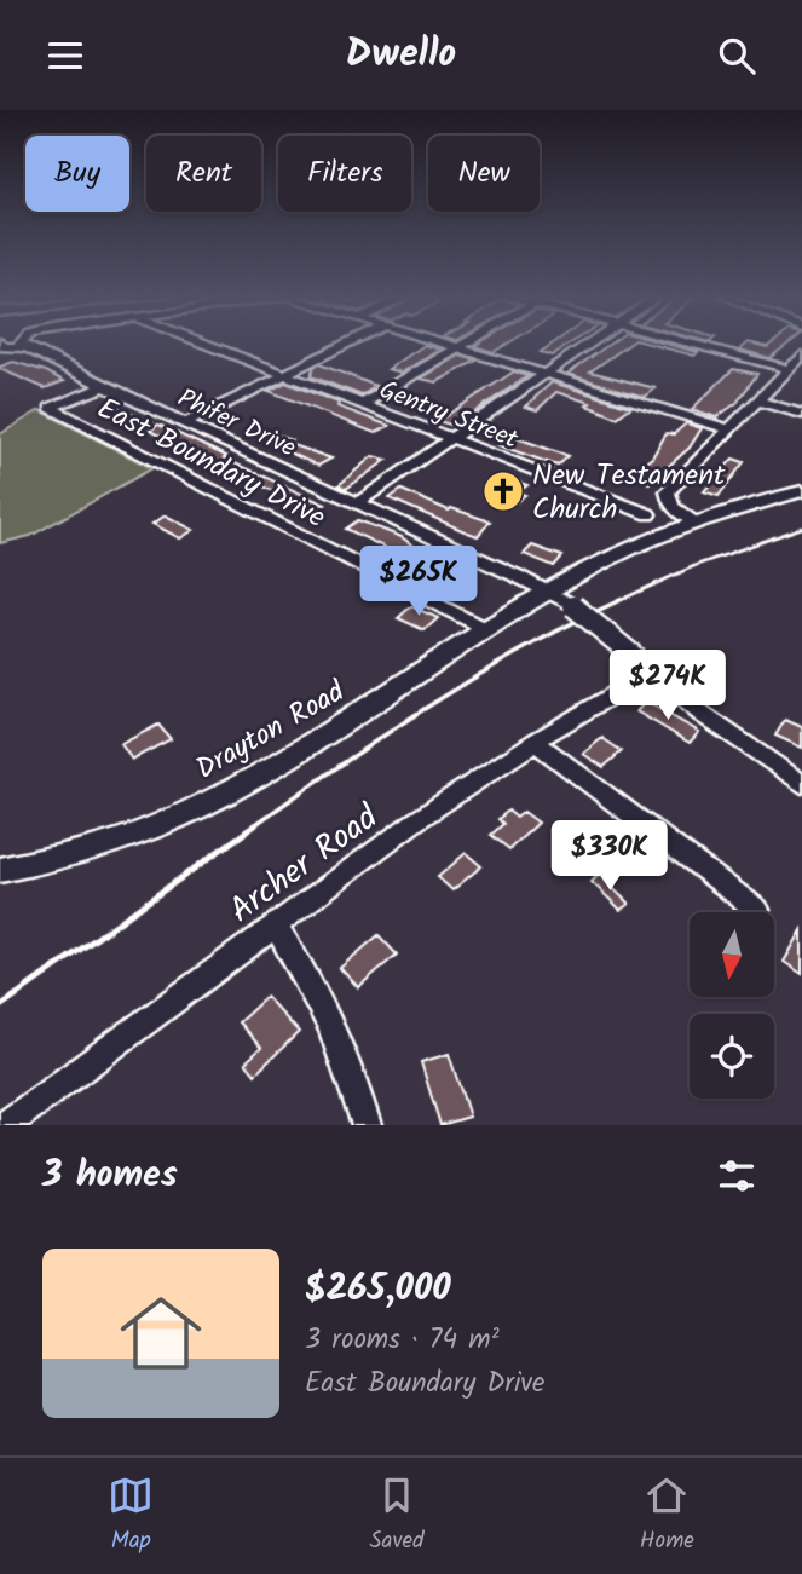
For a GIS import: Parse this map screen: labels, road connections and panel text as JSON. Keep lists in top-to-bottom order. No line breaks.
{"streets":{"main road":["Drayton Road"],"street":["Gentry Street","Phifer Drive","East Boundary Drive","Archer Road"]},"crossings":[["Phifer Drive","East Boundary Drive"],["Phifer Drive","Drayton Road"],["Phifer Drive","Archer Road"],["East Boundary Drive","Drayton Road"]],"places":{"church":["New Testament Church"]},"north":"bottom","page":{"header":"Dwello","chip":["Buy","Rent","Filters","New"],"price":["$265K","$274K","$330K"],"heading":"3 homes","list":[{"name":"$265,000","note":"3 rooms · 74 m² · East Boundary Drive"}],"tabs":["Map","Saved","Home"]}}
